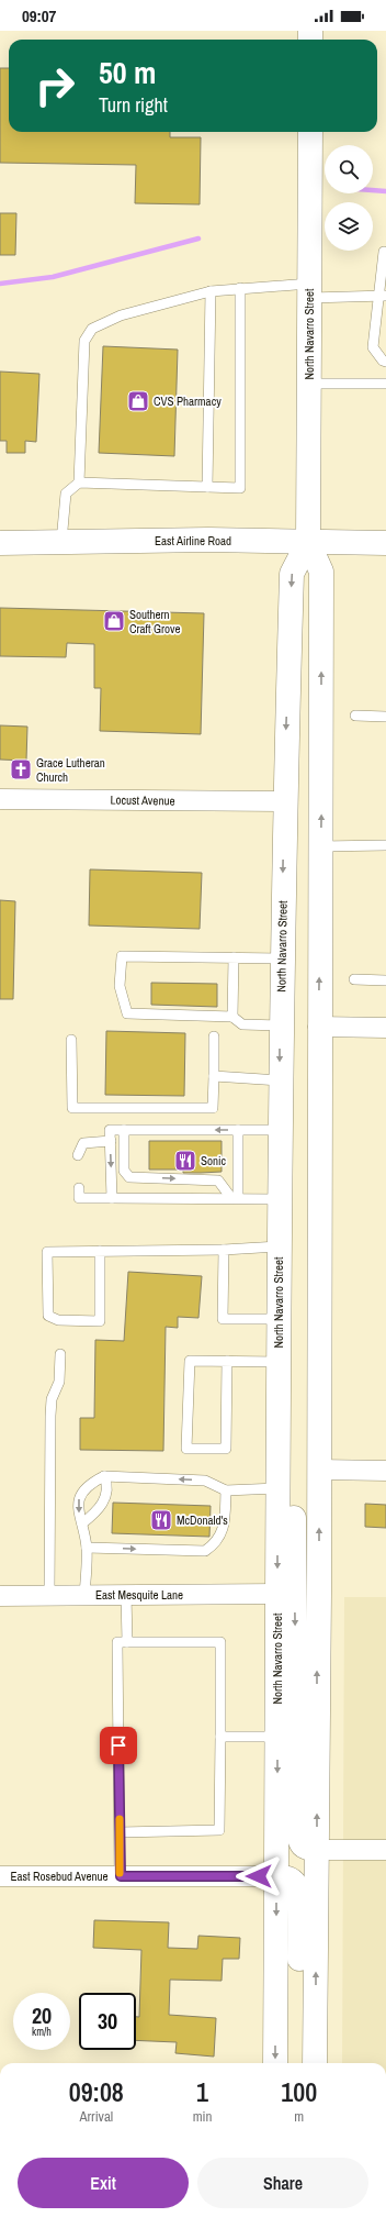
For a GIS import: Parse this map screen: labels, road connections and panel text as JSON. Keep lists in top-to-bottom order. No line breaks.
{"streets":{"main road":["North Navarro Street","East Airline Road"],"street":["Locust Avenue","East Mesquite Lane","East Rosebud Avenue"]},"crossings":[["North Navarro Street","East Airline Road"],["North Navarro Street","Locust Avenue"],["North Navarro Street","East Mesquite Lane"],["North Navarro Street","East Rosebud Avenue"]],"places":{"shop":["CVS Pharmacy","Southern Craft Grove"],"church":["Grace Lutheran Church"],"restaurant":["Sonic","McDonald's"]},"page":{"status":"09:07","turn":["50 m","Turn right"],"speed":"20 km/h","limit":"30","eta":["09:08","Arrival","1","min","100","m"],"buttons":["Exit","Share"]}}
